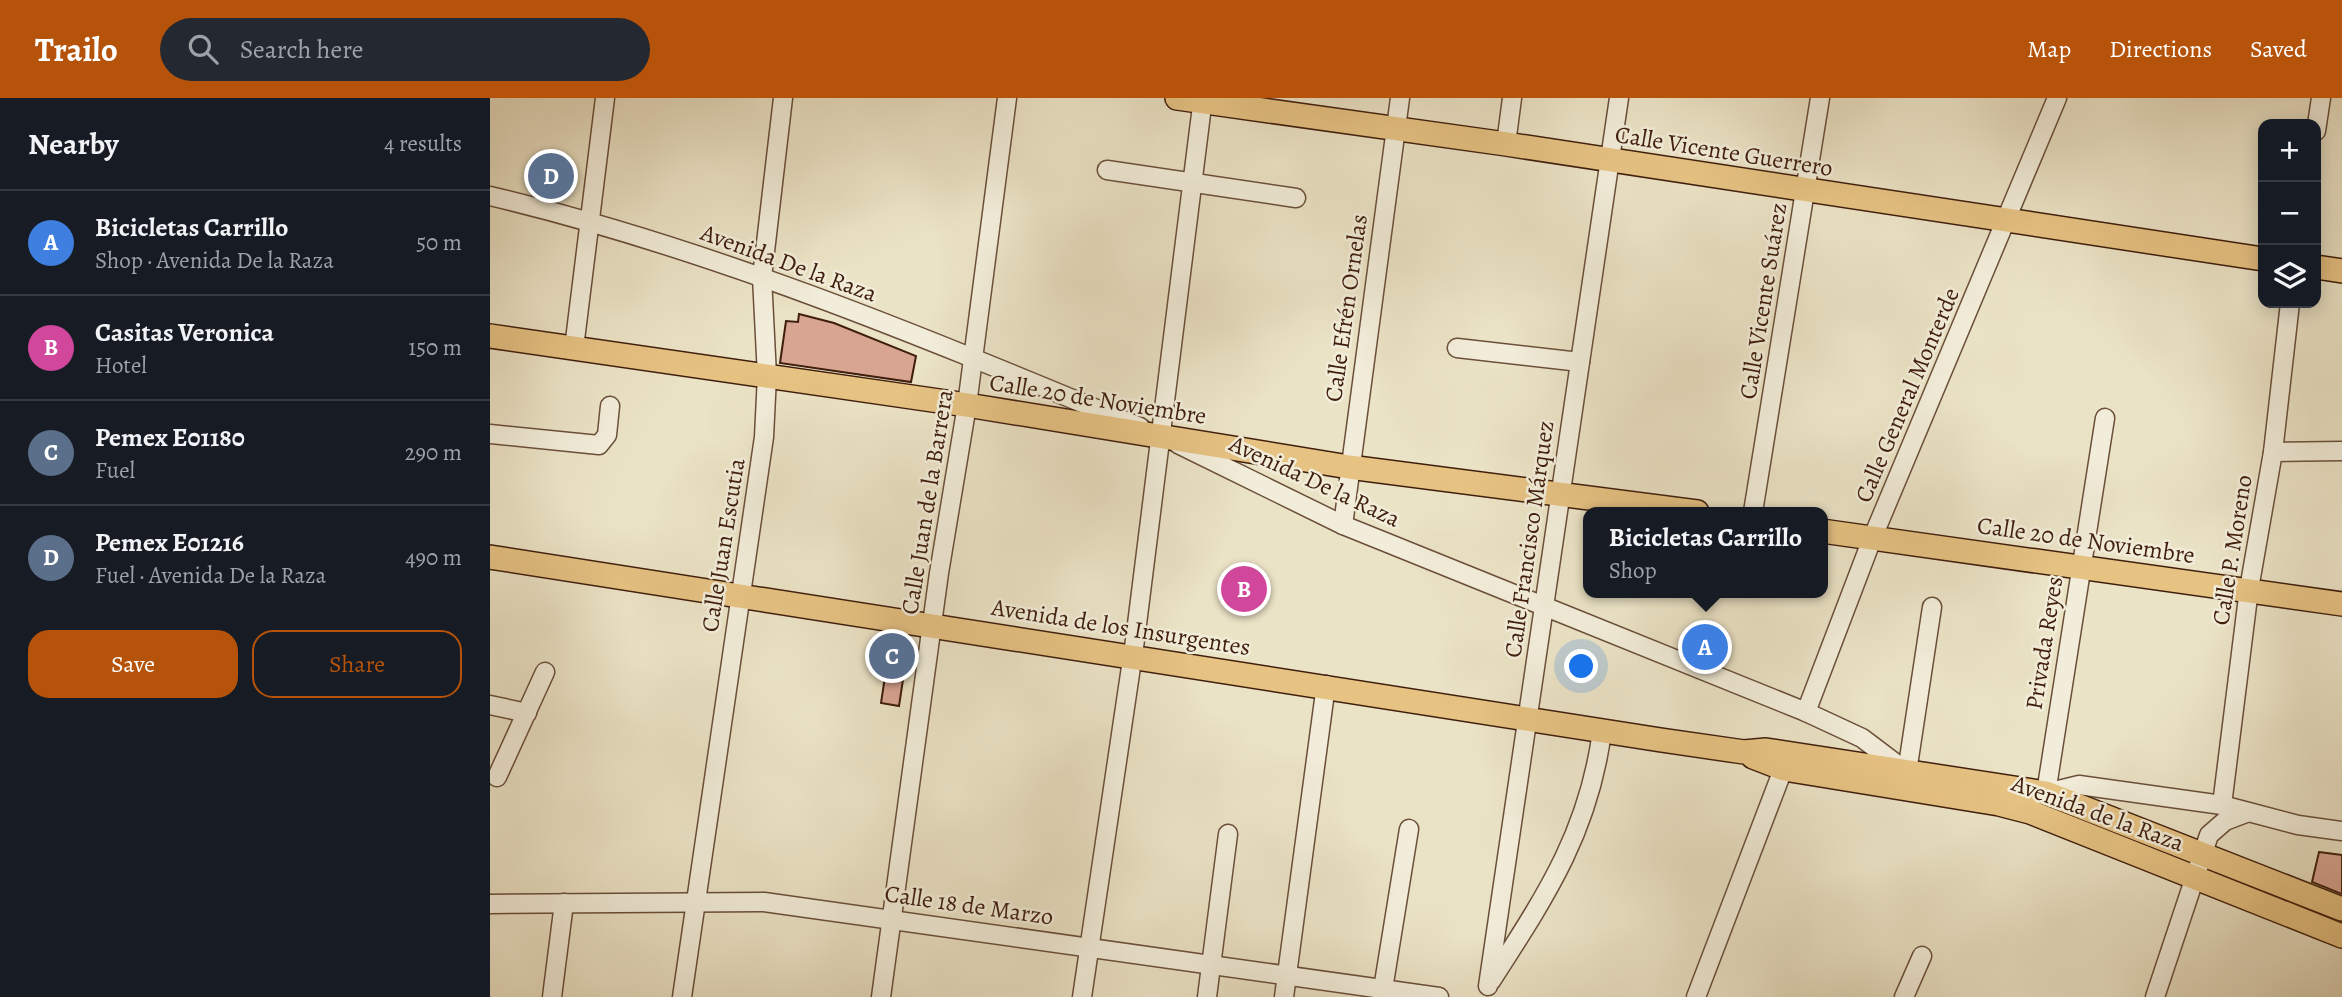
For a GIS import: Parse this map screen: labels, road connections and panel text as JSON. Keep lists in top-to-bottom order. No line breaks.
{"streets":{"main road":["Calle Vicente Guerrero","Calle 20 de Noviembre","Avenida de los Insurgentes","Avenida de la Raza"],"street":["Avenida De la Raza","Calle Vicente Suárez","Calle Efrén Ornelas","Calle General Monterde","Calle Juan de la Barrera","Calle Francisco Márquez","Calle Juan Escutia","Calle P. Moreno","Privada Reyes","Calle 18 de Marzo"]},"crossings":[["Calle Vicente Guerrero","Calle Vicente Suárez"],["Calle Vicente Guerrero","Calle Efrén Ornelas"],["Calle Vicente Guerrero","Calle General Monterde"],["Calle Vicente Guerrero","Calle Francisco Márquez"],["Avenida De la Raza","Calle Efrén Ornelas"],["Avenida De la Raza","Calle General Monterde"],["Avenida De la Raza","Calle 20 de Noviembre"],["Avenida De la Raza","Calle Juan de la Barrera"],["Avenida De la Raza","Calle Francisco Márquez"],["Avenida De la Raza","Calle Juan Escutia"],["Avenida De la Raza","Avenida de la Raza"],["Calle Efrén Ornelas","Calle 20 de Noviembre"],["Calle General Monterde","Calle 20 de Noviembre"],["Calle 20 de Noviembre","Calle Juan de la Barrera"],["Calle 20 de Noviembre","Calle Francisco Márquez"],["Calle 20 de Noviembre","Calle Juan Escutia"],["Calle 20 de Noviembre","Calle P. Moreno"],["Calle 20 de Noviembre","Privada Reyes"],["Calle Juan de la Barrera","Avenida de los Insurgentes"],["Calle Juan de la Barrera","Calle 18 de Marzo"],["Calle Francisco Márquez","Avenida de los Insurgentes"],["Calle Juan Escutia","Avenida de los Insurgentes"],["Calle Juan Escutia","Calle 18 de Marzo"],["Avenida de los Insurgentes","Avenida de la Raza"],["Privada Reyes","Avenida de la Raza"]],"page":{"header":"Trailo","search":"Search here","nav":["Map","Directions","Saved"],"heading":["Nearby","4 results"],"map_buttons":["+","−"],"pins":["D","B","A","C"],"list":[{"mark":"A","name":"Bicicletas Carrillo","note":"Shop · Avenida De la Raza","value":"50 m"},{"mark":"B","name":"Casitas Veronica","note":"Hotel","value":"150 m"},{"mark":"C","name":"Pemex E01180","note":"Fuel","value":"290 m"},{"mark":"D","name":"Pemex E01216","note":"Fuel · Avenida De la Raza","value":"490 m"}],"popup":["Bicicletas Carrillo","Shop"],"buttons":["Save","Share"]}}
